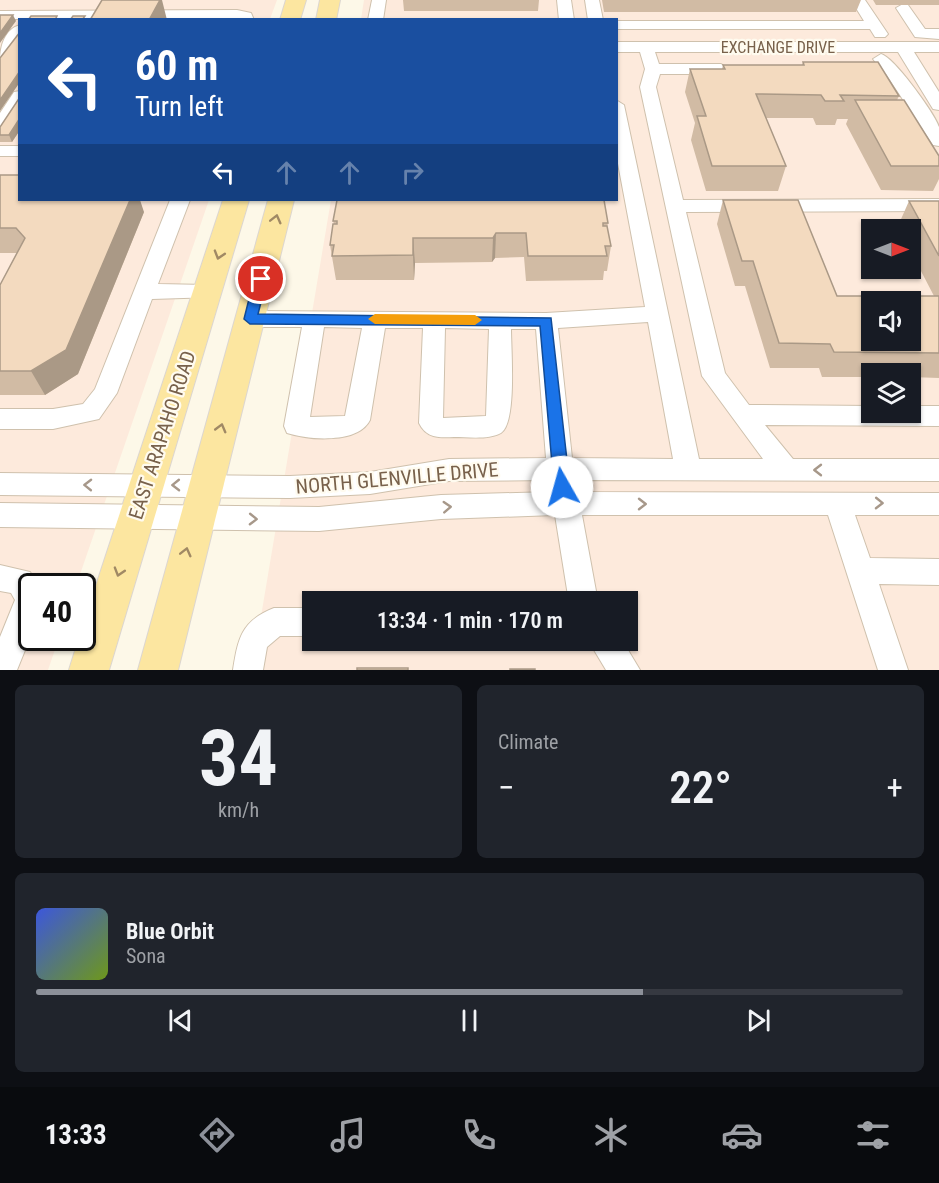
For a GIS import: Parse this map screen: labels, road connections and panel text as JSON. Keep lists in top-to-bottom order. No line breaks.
{"streets":{"main road":["EAST ARAPAHO ROAD"],"street":["EXCHANGE DRIVE","NORTH GLENVILLE DRIVE"]},"crossings":[["EAST ARAPAHO ROAD","NORTH GLENVILLE DRIVE"]],"north":"right","page":{"turn":["60 m","Turn left"],"limit":"40","trip":"13:34 · 1 min · 170 m","tile":[["34","km/h"],"Climate"],"heat":["−","22°","+"],"song":["Blue Orbit","Sona"],"tabs":"13:33"}}
